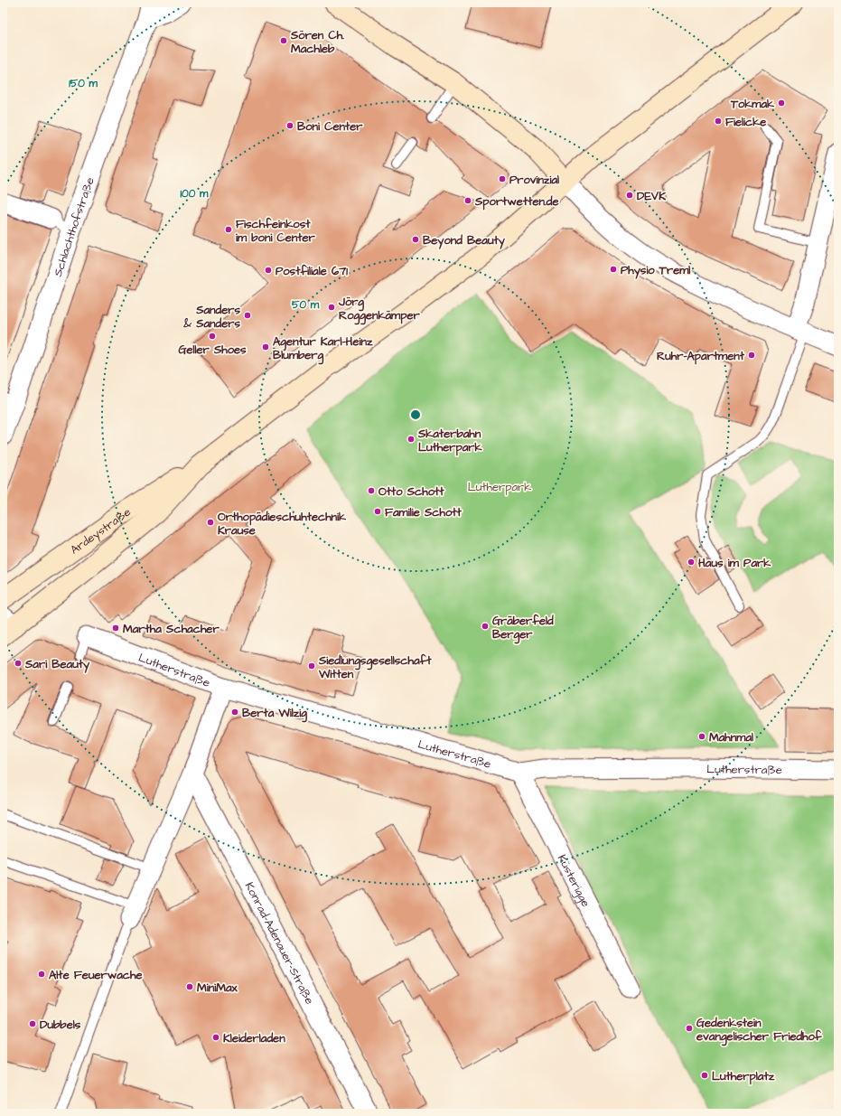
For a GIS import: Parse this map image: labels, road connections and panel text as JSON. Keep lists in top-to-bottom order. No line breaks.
{"streets":{"main road":["Ardeystraße"],"street":["Schlachthofstraße","Lutherstraße","Küsterigge","Konrad-Adenauer-Straße"]},"crossings":[["Lutherstraße","Küsterigge"]],"parks":["Lutherpark"],"places":["Sören Ch. Machleb","Tokmak","Fielicke","Boni Center","Provinzial","DEVK","Sportwetten.de","Fischfeinkost im boni Center","Beyond Beauty","Physio Treml","Postfiliale 671","Jörg Roggenkämper","Sanders & Sanders","Geller Shoes","Agentur Karl-Heinz Blumberg","Ruhr-Apartment","Skaterbahn Lutherpark","Otto Schott","Familie Schott","Orthopädieschuhtechnik Krause","Haus im Park","Gräberfeld Berger","Martha Schacher","Sari Beauty","Siedlungsgesellschaft Witten","Berta Wilzig","Mahnmal","Alte Feuerwache","MiniMax","Dubbels","Gedenkstein evangelischer Friedhof","Kleiderladen","Lutherplatz"],"rings":["150 m","100 m","50 m"]}
